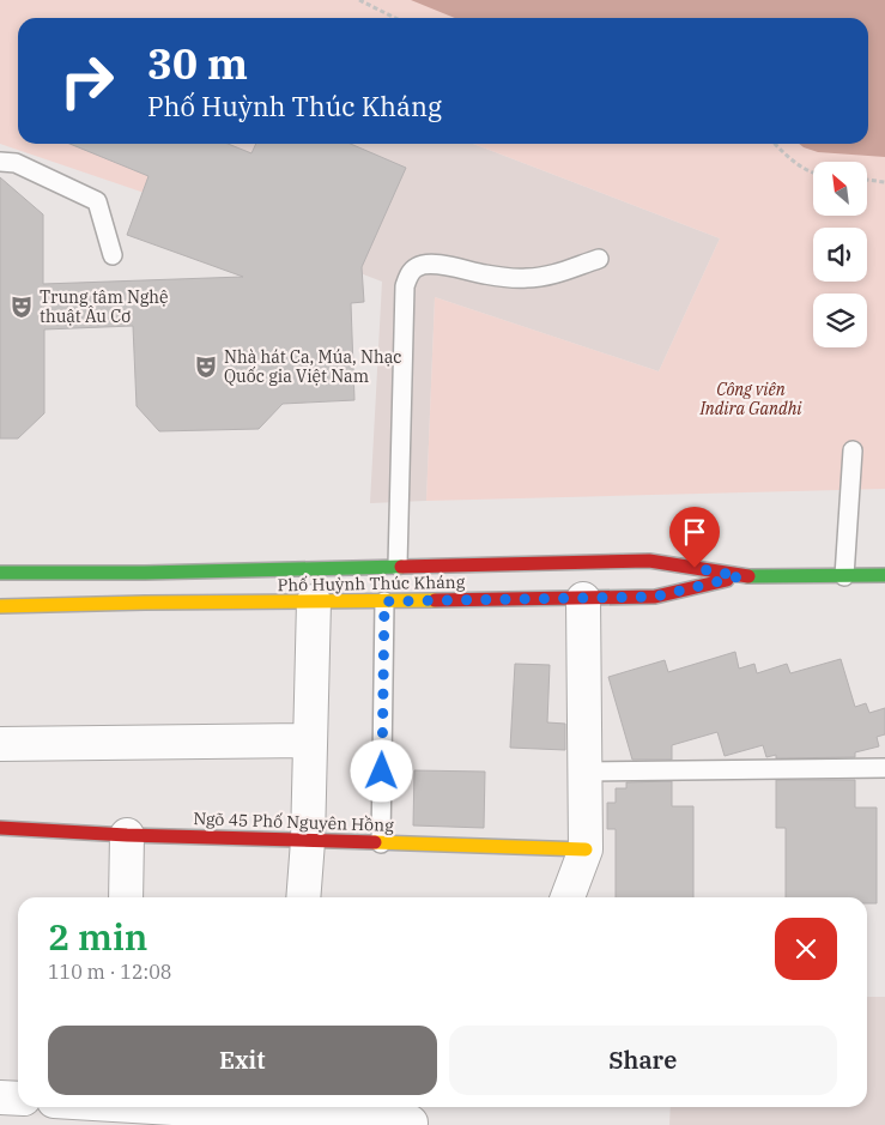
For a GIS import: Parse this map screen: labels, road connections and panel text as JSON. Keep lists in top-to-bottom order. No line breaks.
{"streets":{"main road":["Phố Huỳnh Thúc Kháng","Ngõ 45 Phố Nguyên Hồng"]},"parks":["Công viên Indira Gandhi"],"places":{"theatre":["Trung tâm Nghệ thuật Âu Cơ","Nhà hát Ca, Múa, Nhạc Quốc gia Việt Nam"]},"north":"top left","page":{"turn":["30 m","Phố Huỳnh Thúc Kháng"],"heading":["2 min","110 m · 12:08"],"buttons":["Exit","Share"]}}
